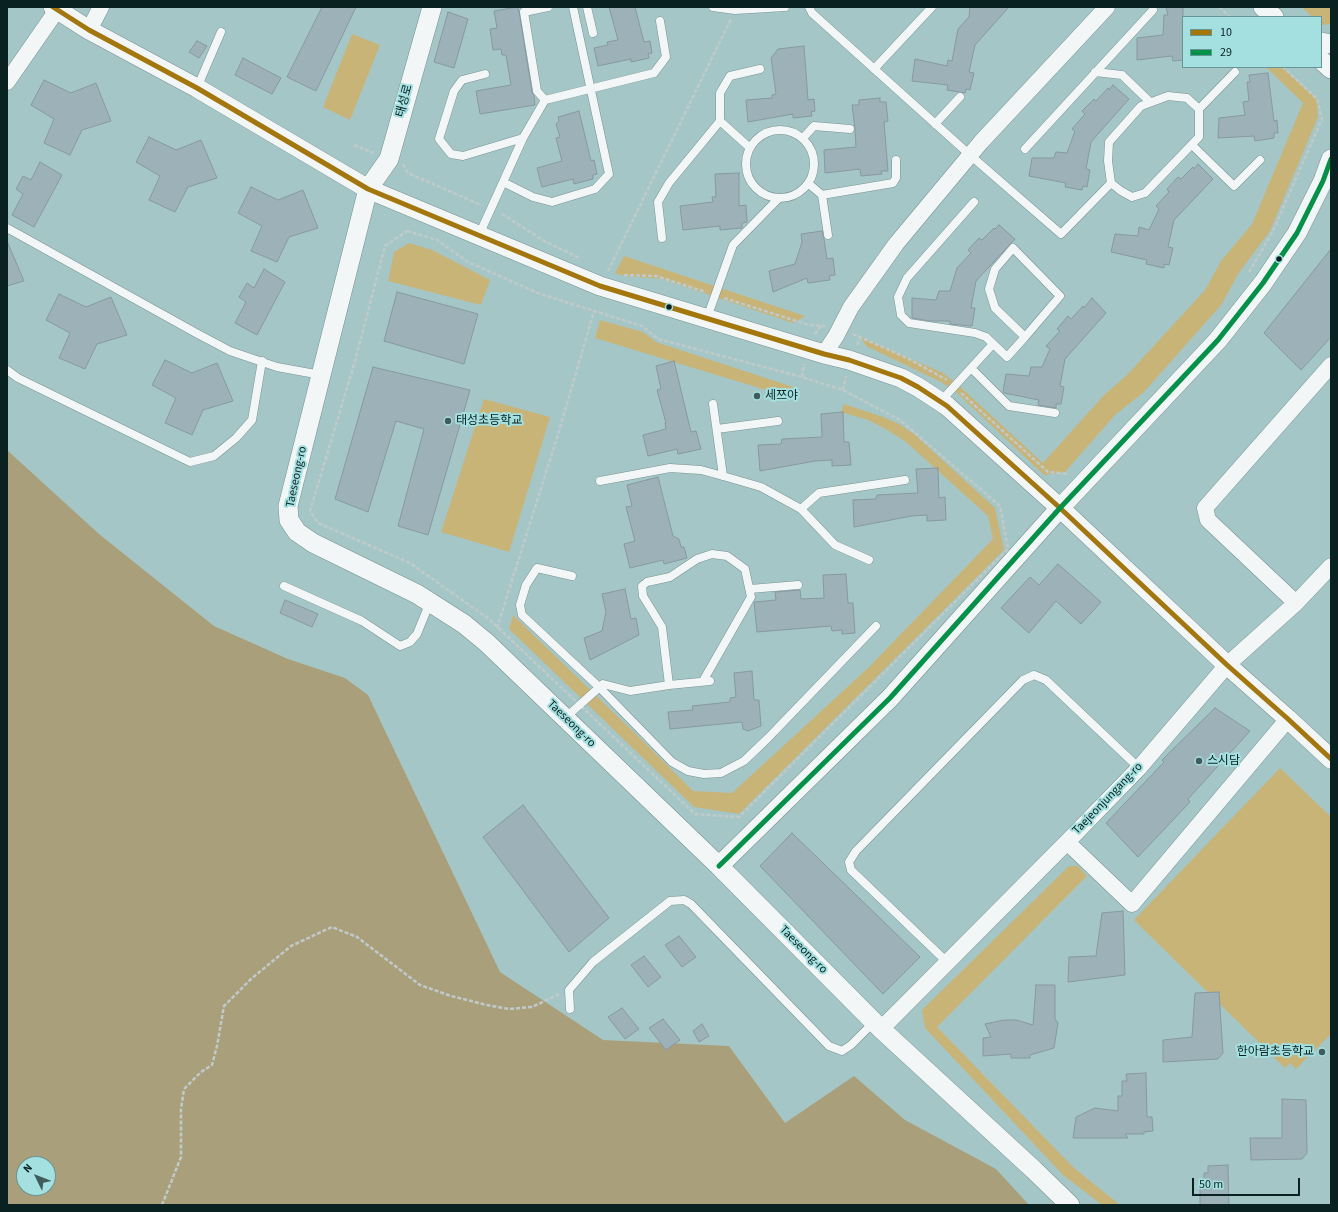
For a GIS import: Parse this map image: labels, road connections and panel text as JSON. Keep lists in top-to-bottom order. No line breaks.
{"streets":{"street":["태성로","Taeseong-ro","Taejeonjungang-ro"]},"crossings":[["태성로","Taeseong-ro"],["Taeseong-ro","Taejeonjungang-ro"]],"places":["세쯔야","태성초등학교","스시담","한아람초등학교"],"lines":["transit line 10","transit line 29"],"legend":["10","29"],"scale_bar":"50 m","north":"top left"}
